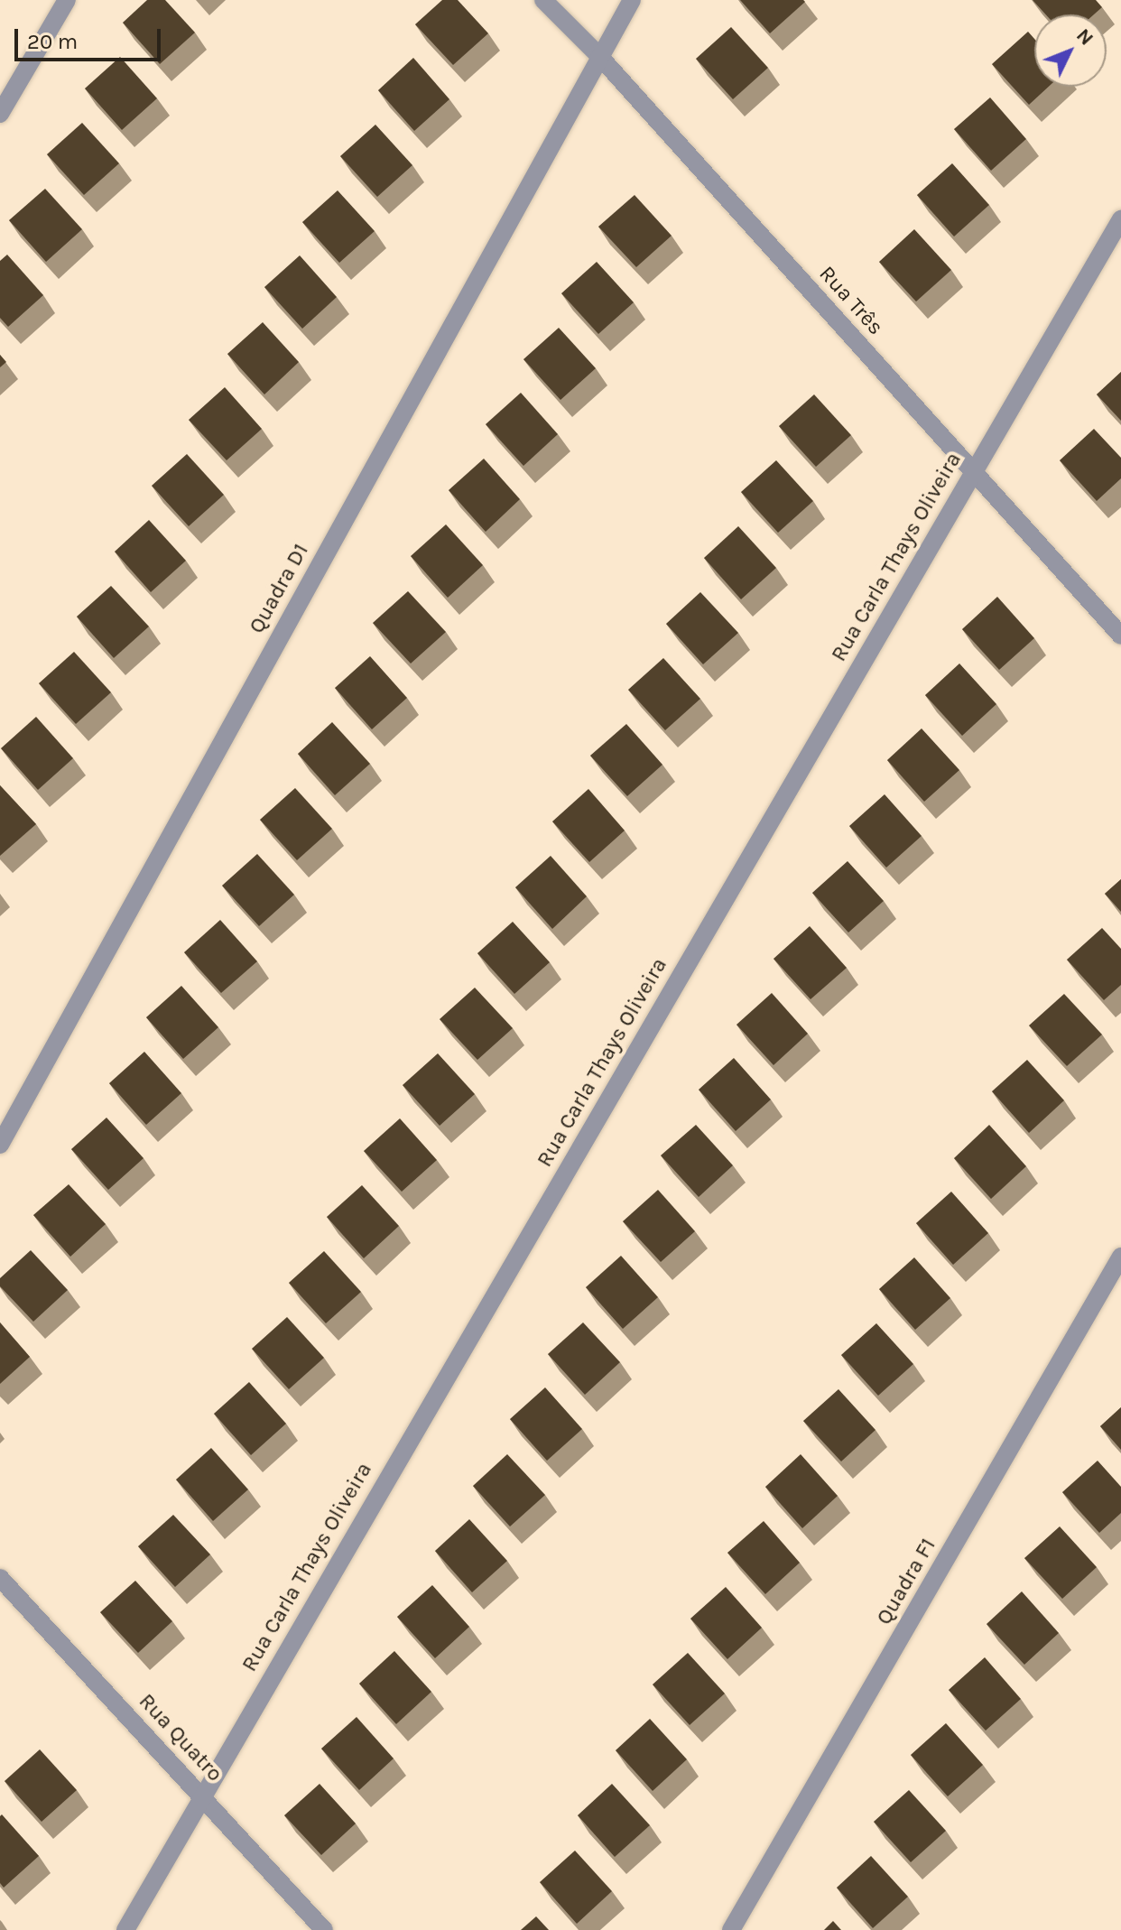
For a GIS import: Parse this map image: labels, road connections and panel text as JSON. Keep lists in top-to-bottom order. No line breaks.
{"streets":{"street":["Rua Três","Rua Carla Thays Oliveira","Quadra D1","Quadra F1","Rua Quatro"]},"crossings":[["Rua Três","Rua Carla Thays Oliveira"],["Rua Três","Quadra D1"],["Rua Carla Thays Oliveira","Rua Quatro"]],"scale_bar":"20 m","north":"top right"}
